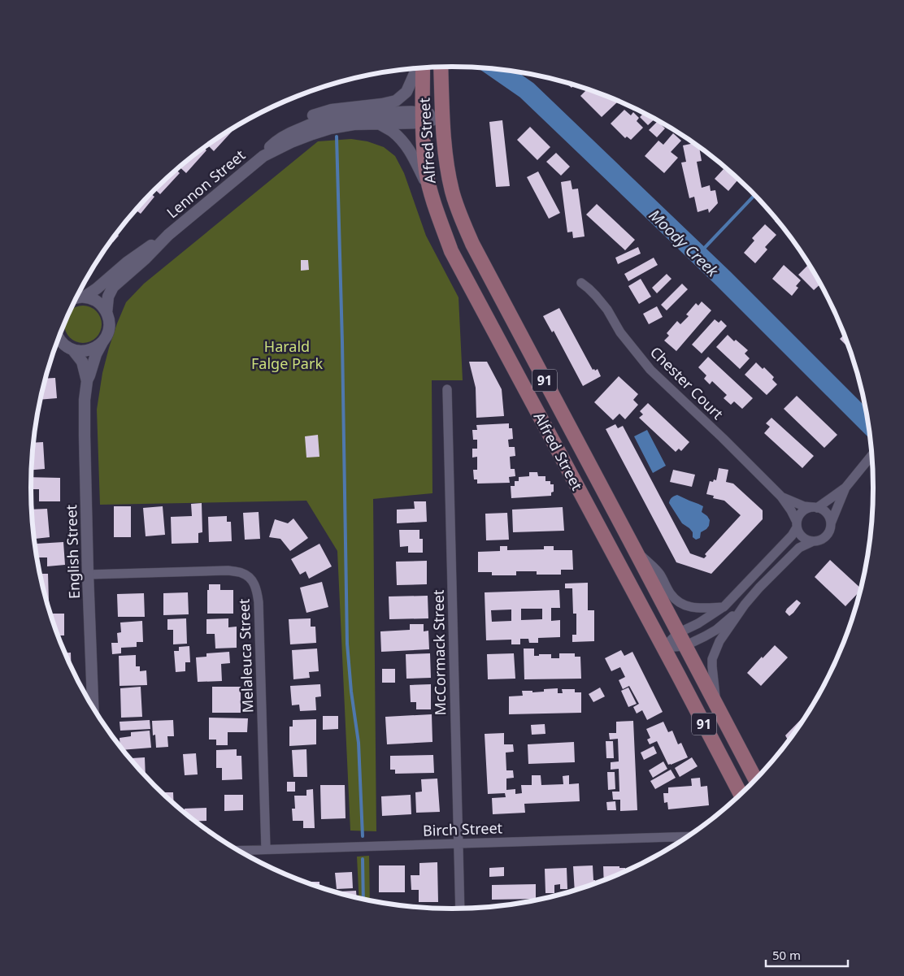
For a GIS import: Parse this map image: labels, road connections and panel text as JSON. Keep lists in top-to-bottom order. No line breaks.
{"streets":{"main road":["Alfred Street","91"],"street":["Lennon Street","Chester Court","English Street","McCormack Street","Melaleuca Street","Birch Street"]},"crossings":[["Alfred Street","Lennon Street"],["Lennon Street","English Street"],["English Street","Melaleuca Street"],["McCormack Street","Birch Street"],["Melaleuca Street","Birch Street"]],"water":["Moody Creek"],"parks":["Harald Falge Park"],"scale_bar":"50 m"}
